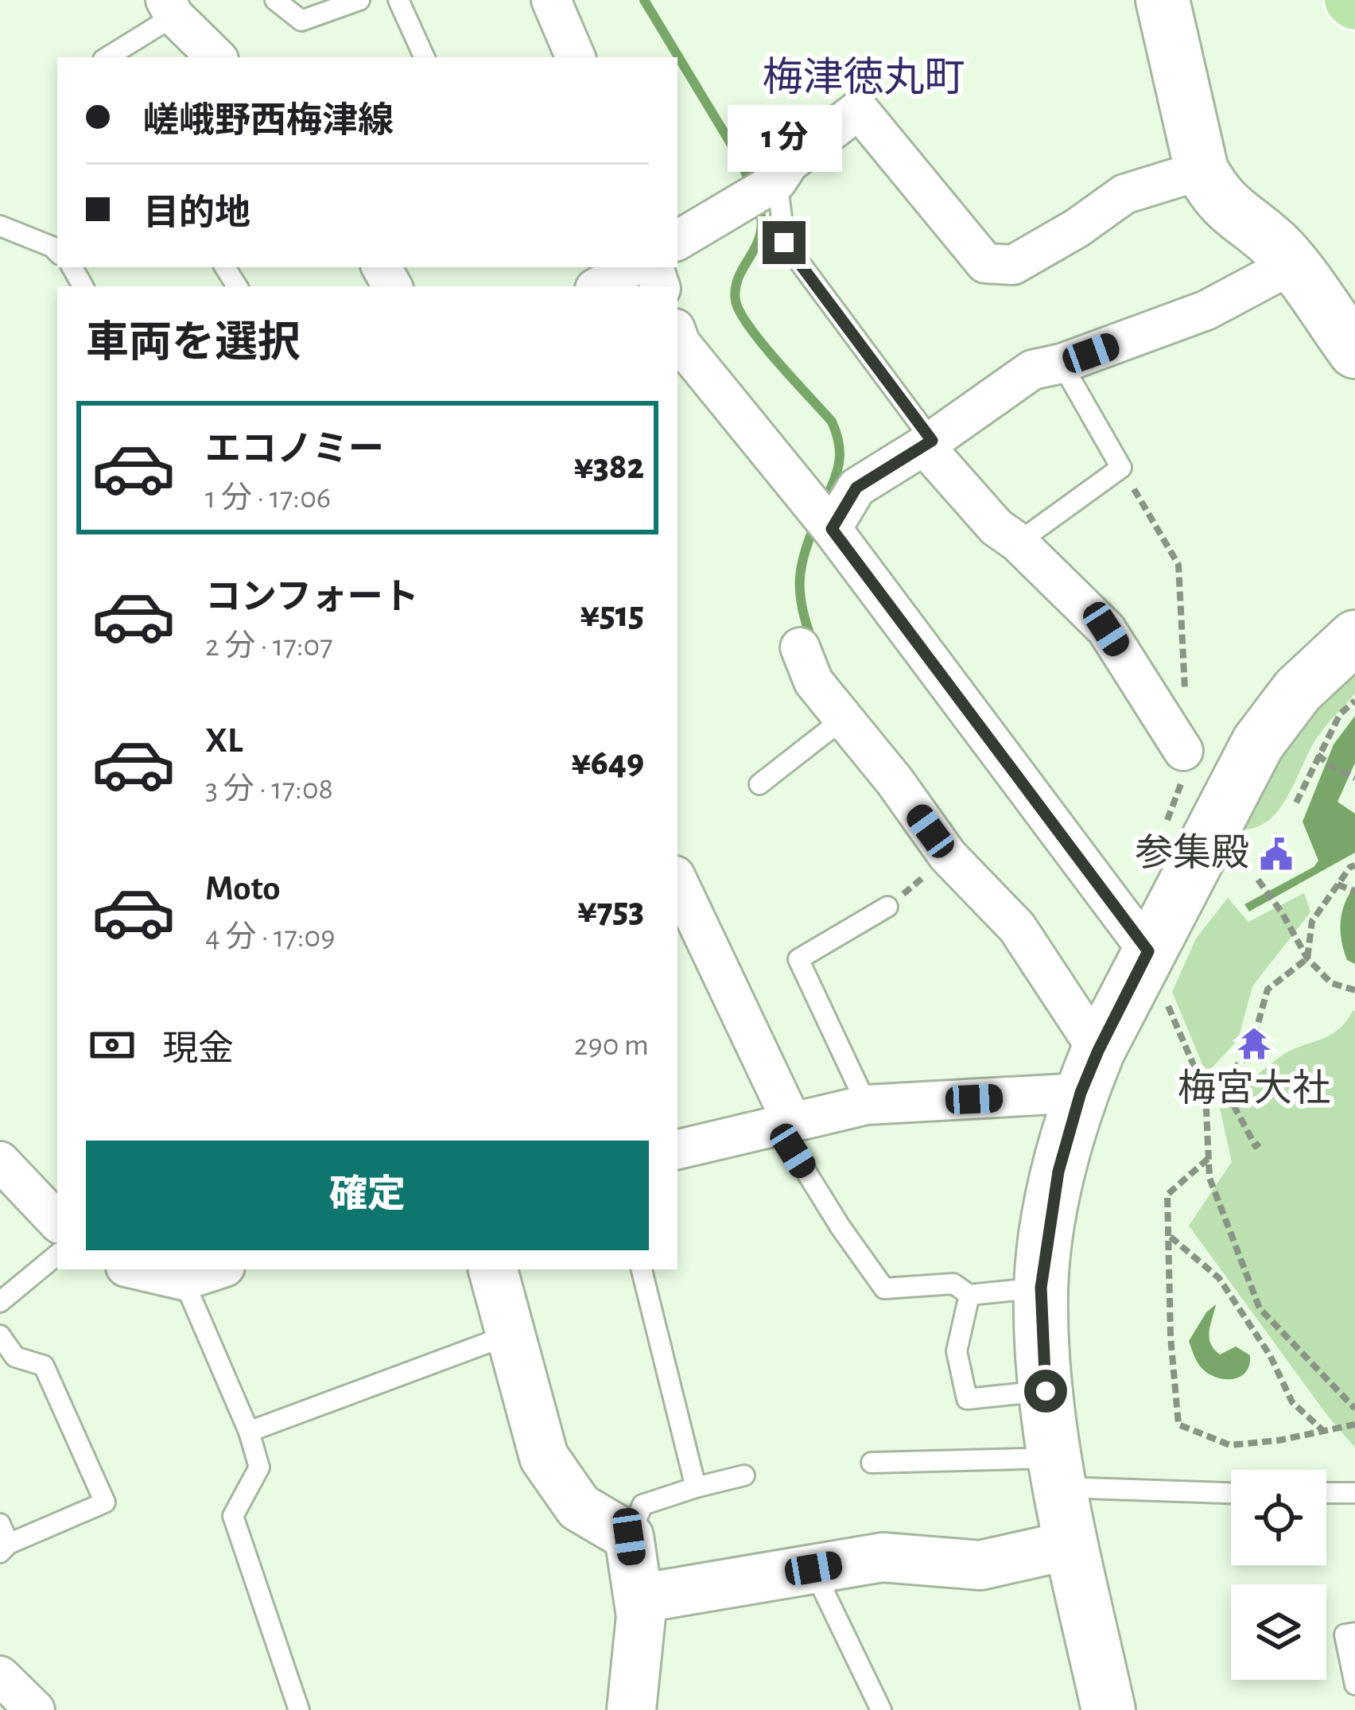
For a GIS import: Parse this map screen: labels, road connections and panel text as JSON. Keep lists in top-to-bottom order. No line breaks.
{"districts":["梅津徳丸町"],"places":{"public building":["参集殿"],"temple":["梅宮大社"]},"page":{"banner":["嵯峨野西梅津線","目的地"],"bubble":"1 分","heading":"車両を選択","list":[{"name":"エコノミー","note":"1 分 · 17:06","value":"¥382"},{"name":"コンフォート","note":"2 分 · 17:07","value":"¥515"},{"name":"XL","note":"3 分 · 17:08","value":"¥649"},{"name":"Moto","note":"4 分 · 17:09","value":"¥753"}],"pay":["現金","290 m"],"buttons":"確定"}}
